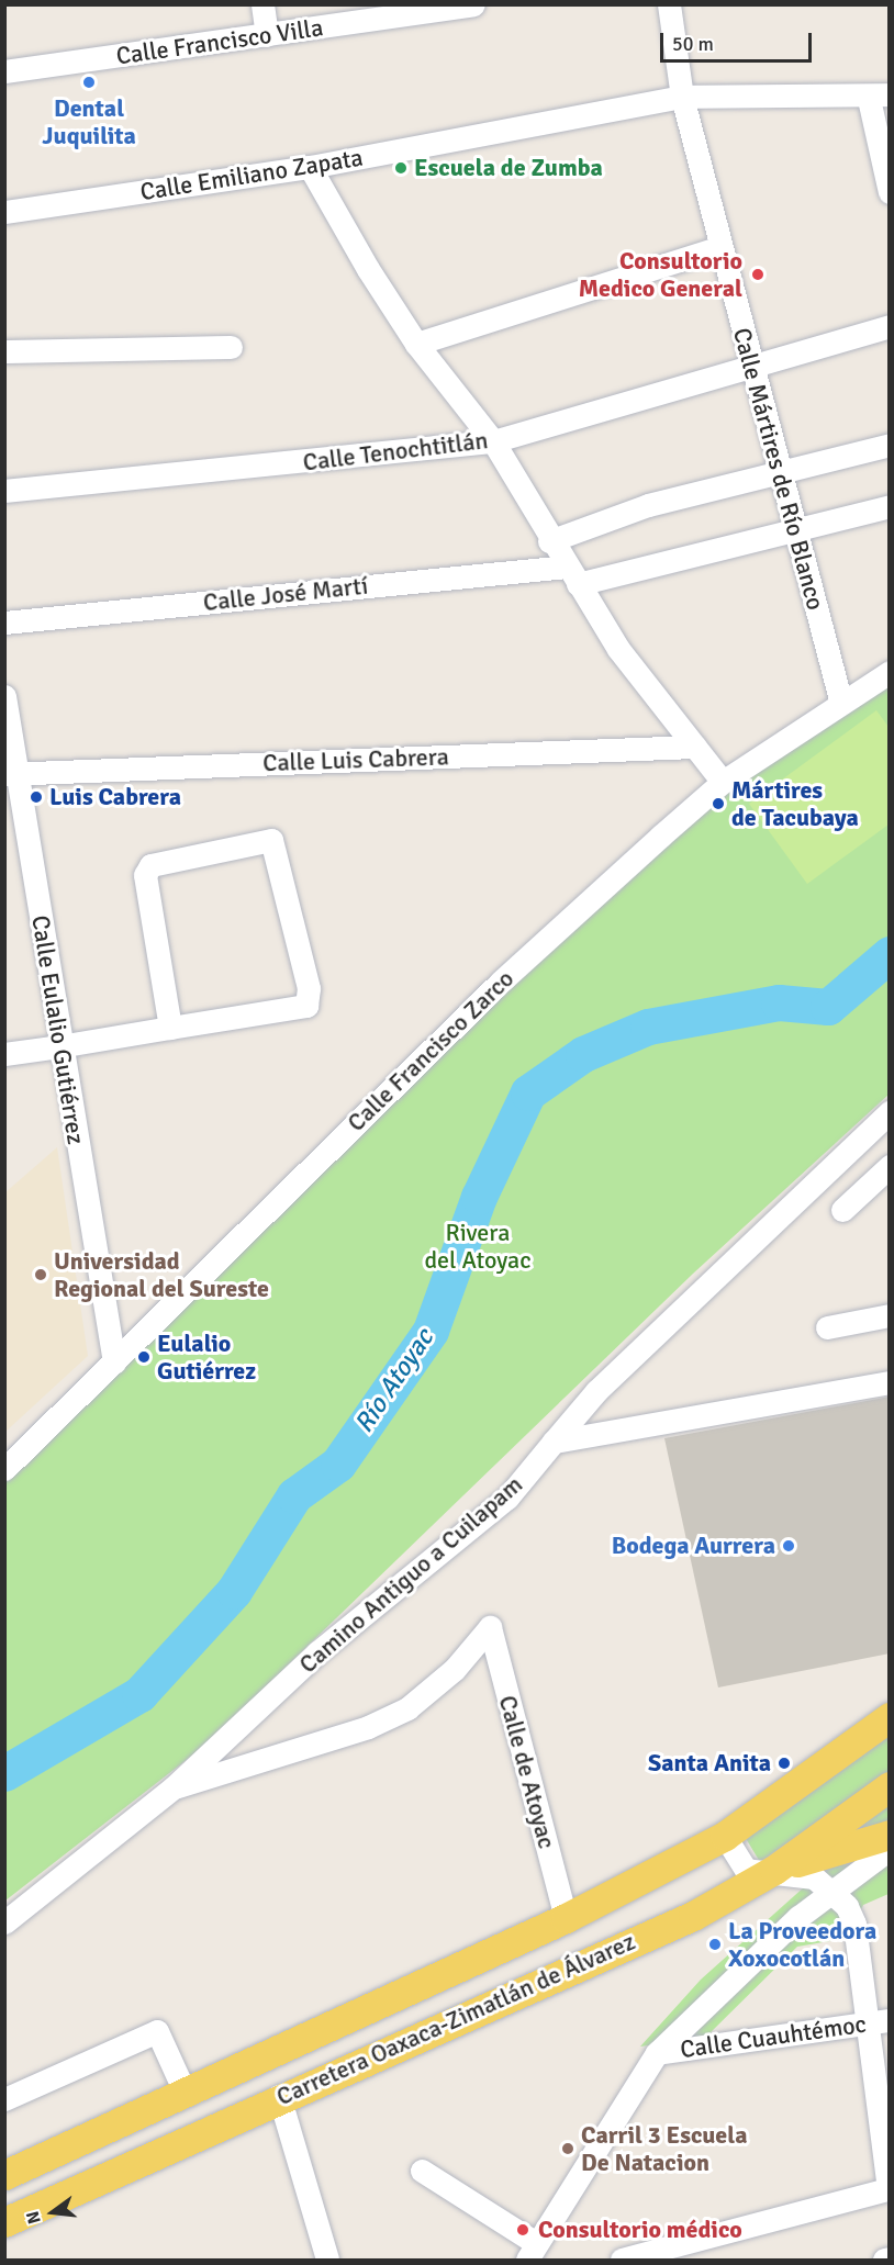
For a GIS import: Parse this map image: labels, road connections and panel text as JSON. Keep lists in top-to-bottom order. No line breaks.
{"streets":{"main road":["Carretera Oaxaca-Zimatlán de Álvarez"],"street":["Calle Francisco Villa","Calle Emiliano Zapata","Calle Tenochtitlán","Calle Mártires de Río Blanco","Calle José Martí","Calle Luis Cabrera","Calle Eulalio Gutiérrez","Calle Francisco Zarco","Camino Antiguo a Cuilapam","Calle de Atoyac","Calle Cuauhtémoc"]},"crossings":[["Calle Emiliano Zapata","Calle Mártires de Río Blanco"],["Calle Tenochtitlán","Calle Mártires de Río Blanco"],["Calle Mártires de Río Blanco","Calle José Martí"],["Calle Mártires de Río Blanco","Calle Francisco Zarco"],["Calle Luis Cabrera","Calle Eulalio Gutiérrez"],["Calle Eulalio Gutiérrez","Calle Francisco Zarco"],["Camino Antiguo a Cuilapam","Calle de Atoyac"],["Calle de Atoyac","Carretera Oaxaca-Zimatlán de Álvarez"]],"water":["Río Atoyac"],"parks":["Rivera del Atoyac"],"places":["Dental Juquilita","Escuela de Zumba","Consultorio Medico General","Luis Cabrera","Mártires de Tacubaya","Universidad Regional del Sureste","Eulalio Gutiérrez","Bodega Aurrera","Santa Anita","La Proveedora Xoxocotlán","Carril 3 Escuela De Natacion","Consultorio médico"],"scale_bar":"50 m","north":"left"}
